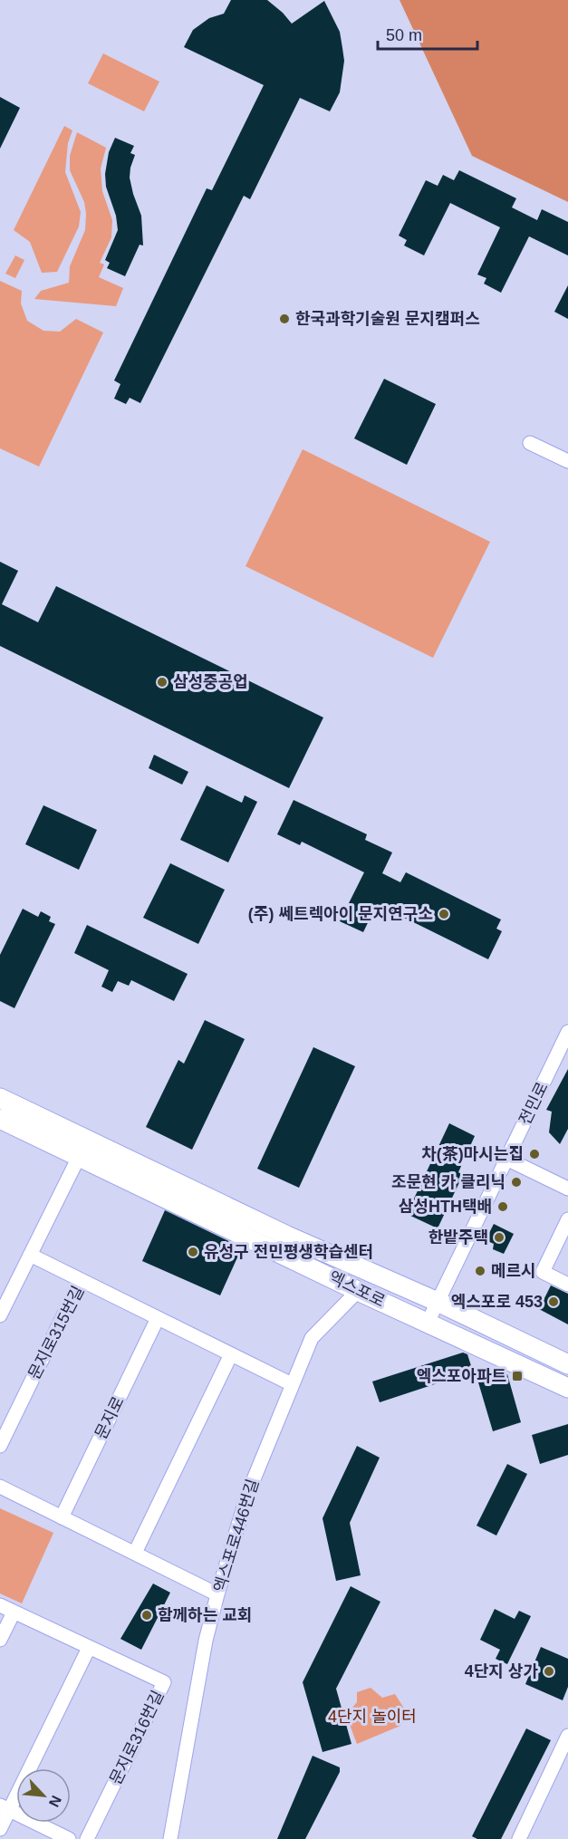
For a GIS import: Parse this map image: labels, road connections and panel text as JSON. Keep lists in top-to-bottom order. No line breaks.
{"streets":{"main road":["엑스포로"],"street":["전민로","문지로315번길","문지로","엑스포로446번길","문지로316번길"]},"crossings":[["전민로","엑스포로"],["엑스포로","엑스포로446번길"],["문지로315번길","문지로"],["문지로315번길","엑스포로446번길"]],"parks":["4단지 놀이터"],"places":{"other":["한국과학기술원 문지캠퍼스","삼성중공업","(주) 쎄트렉아이 문지연구소","차(茶)마시는집","조문현 카 클리닉","삼성HTH택배","한밭주택","유성구 전민평생학습센터","메르시","엑스포로 453","함께하는 교회","4단지 상가"],"transit":["엑스포아파트"]},"scale_bar":"50 m","north":"bottom right"}
